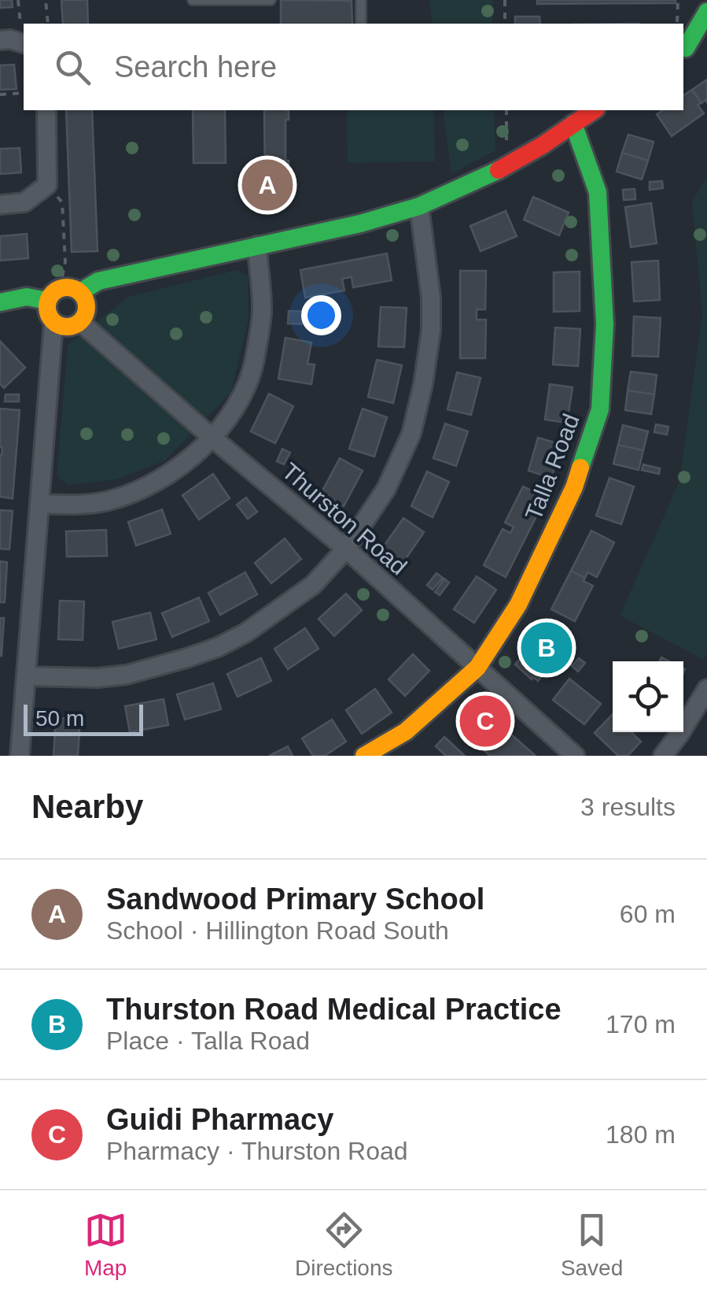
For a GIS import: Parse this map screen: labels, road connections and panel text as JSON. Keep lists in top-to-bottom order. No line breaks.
{"streets":{"street":["Talla Road","Thurston Road"]},"crossings":[["Talla Road","Thurston Road"]],"scale_bar":"50 m","page":{"search":"Search here","pins":["A","B","C"],"scale":"50 m","heading":["Nearby","3 results"],"list":[{"mark":"A","name":"Sandwood Primary School","note":"School · Hillington Road South","value":"60 m"},{"mark":"B","name":"Thurston Road Medical Practice","note":"Place · Talla Road","value":"170 m"},{"mark":"C","name":"Guidi Pharmacy","note":"Pharmacy · Thurston Road","value":"180 m"}],"nav":["Map","Directions","Saved"]}}
